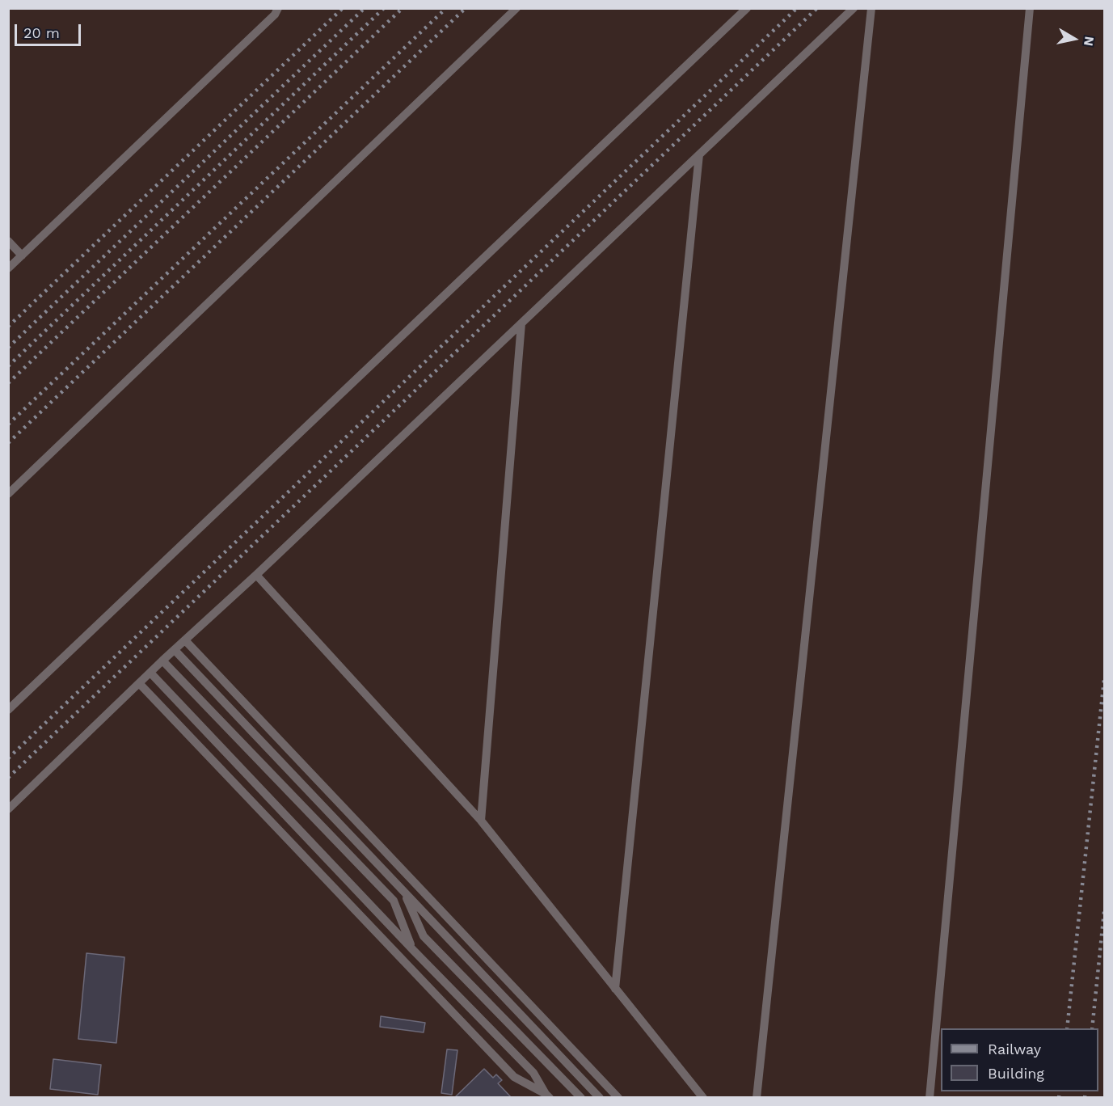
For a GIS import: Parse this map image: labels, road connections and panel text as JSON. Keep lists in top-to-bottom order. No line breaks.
{"legend":["Railway","Building"],"scale_bar":"20 m","north":"right"}
